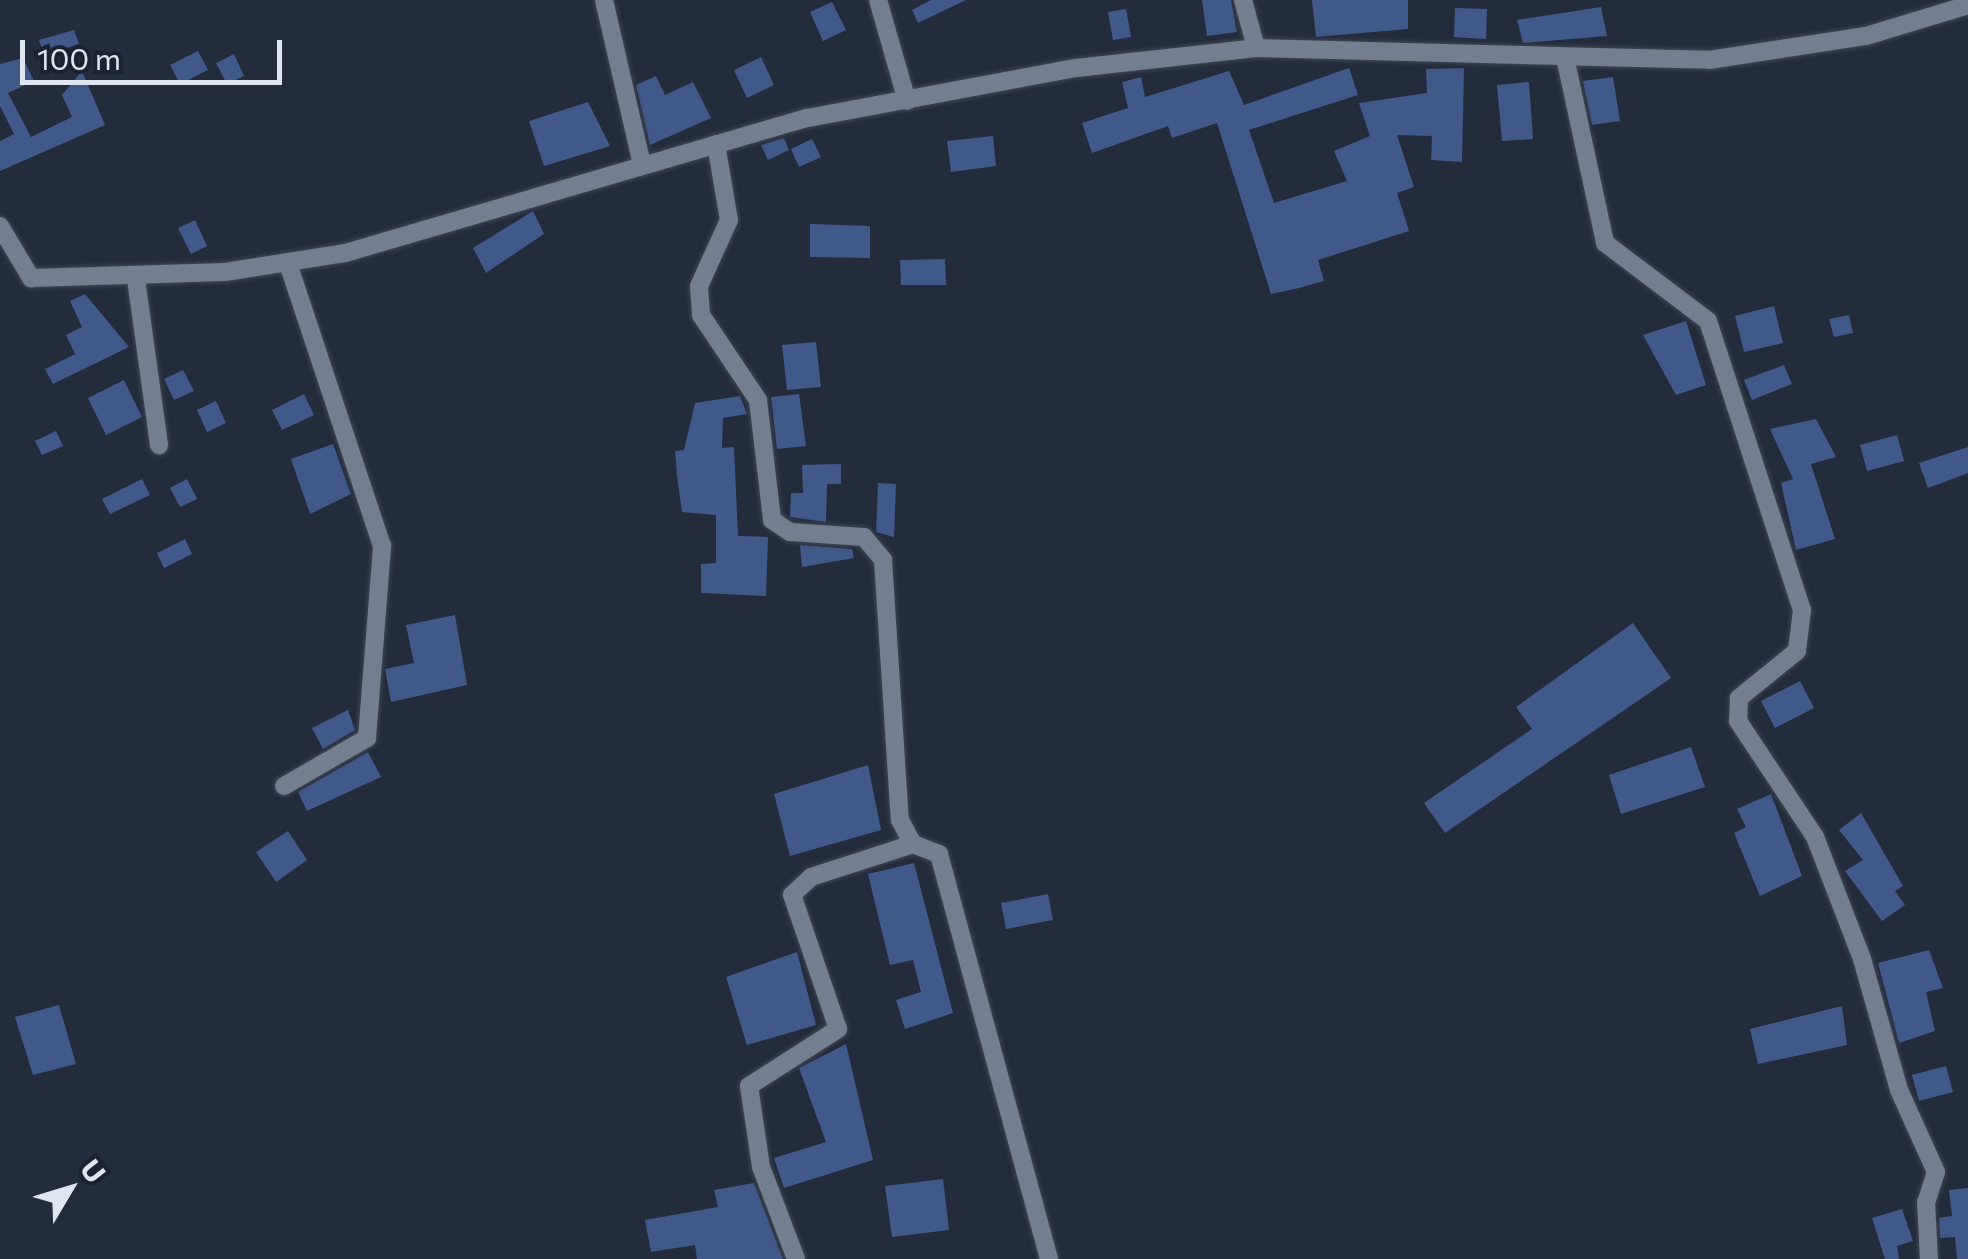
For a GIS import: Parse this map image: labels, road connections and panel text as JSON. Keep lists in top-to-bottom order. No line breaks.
{"scale_bar":"100 m","north":"top right"}
